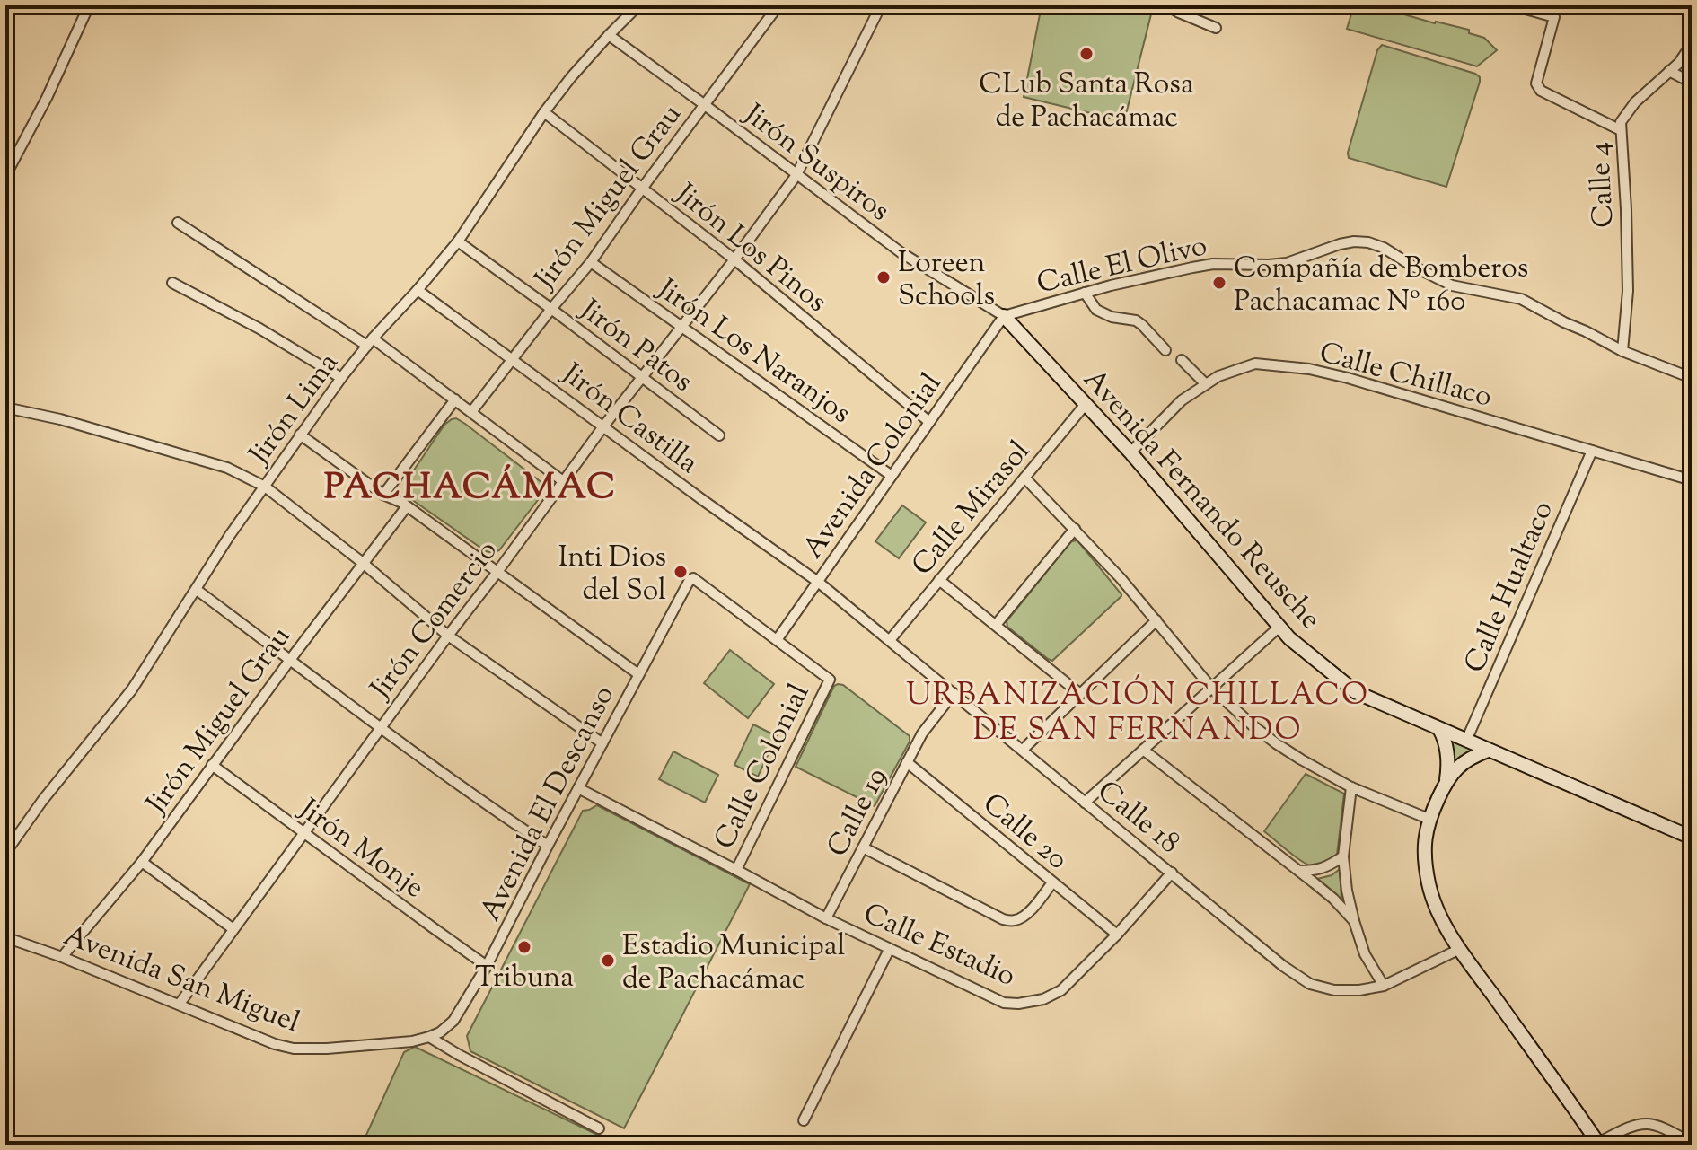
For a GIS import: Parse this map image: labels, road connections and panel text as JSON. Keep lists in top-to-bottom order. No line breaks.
{"streets":{"street":["Jirón Suspiros","Calle 4","Jirón Miguel Grau","Jirón Los Pinos","Calle El Olivo","Jirón Patos","Jirón Los Naranjos","Calle Chillaco","Jirón Lima","Jirón Castilla","Avenida Colonial","Avenida Fernando Reusche","Calle Mirasol","Calle Hualtaco","Jirón Comercio","Calle Colonial","Avenida El Descanso","Calle 19","Calle 18","Calle 20","Jirón Monje","Calle Estadio","Avenida San Miguel"]},"crossings":[["Jirón Suspiros","Jirón Miguel Grau"],["Jirón Suspiros","Calle El Olivo"],["Jirón Suspiros","Jirón Lima"],["Jirón Suspiros","Avenida Colonial"],["Jirón Suspiros","Avenida Fernando Reusche"],["Jirón Suspiros","Jirón Comercio"],["Calle 4","Calle El Olivo"],["Jirón Miguel Grau","Jirón Los Pinos"],["Jirón Miguel Grau","Jirón Patos"],["Jirón Miguel Grau","Jirón Los Naranjos"],["Jirón Miguel Grau","Jirón Castilla"],["Jirón Miguel Grau","Jirón Monje"],["Jirón Miguel Grau","Avenida San Miguel"],["Jirón Los Pinos","Jirón Lima"],["Jirón Los Pinos","Avenida Colonial"],["Jirón Los Pinos","Jirón Comercio"],["Calle El Olivo","Avenida Colonial"],["Calle El Olivo","Avenida Fernando Reusche"],["Jirón Patos","Jirón Lima"],["Jirón Patos","Jirón Comercio"],["Jirón Los Naranjos","Avenida Colonial"],["Jirón Los Naranjos","Jirón Comercio"],["Calle Chillaco","Avenida Fernando Reusche"],["Calle Chillaco","Calle Hualtaco"],["Jirón Lima","Jirón Castilla"],["Jirón Castilla","Avenida Colonial"],["Jirón Castilla","Jirón Comercio"],["Jirón Castilla","Calle 18"],["Avenida Colonial","Avenida Fernando Reusche"],["Avenida Colonial","Calle Colonial"],["Avenida Colonial","Avenida El Descanso"],["Avenida Colonial","Calle 18"],["Avenida Fernando Reusche","Calle Mirasol"],["Avenida Fernando Reusche","Calle Hualtaco"],["Calle Mirasol","Calle 18"],["Jirón Comercio","Jirón Monje"],["Jirón Comercio","Avenida San Miguel"],["Calle Colonial","Avenida El Descanso"],["Calle Colonial","Calle Estadio"],["Avenida El Descanso","Jirón Monje"],["Avenida El Descanso","Avenida San Miguel"],["Calle 19","Calle 18"],["Calle 19","Calle 20"],["Calle 19","Calle Estadio"],["Calle 18","Calle Estadio"],["Calle 20","Calle Estadio"]],"districts":["PACHACÁMAC","URBANIZACIÓN CHILLACO DE SAN FERNANDO"],"places":["CLub Santa Rosa de Pachacámac","Loreen Schools","Compañía de Bomberos Pachacamac Nº 160","Inti Dios del Sol","Tribuna","Estadio Municipal de Pachacámac"]}
